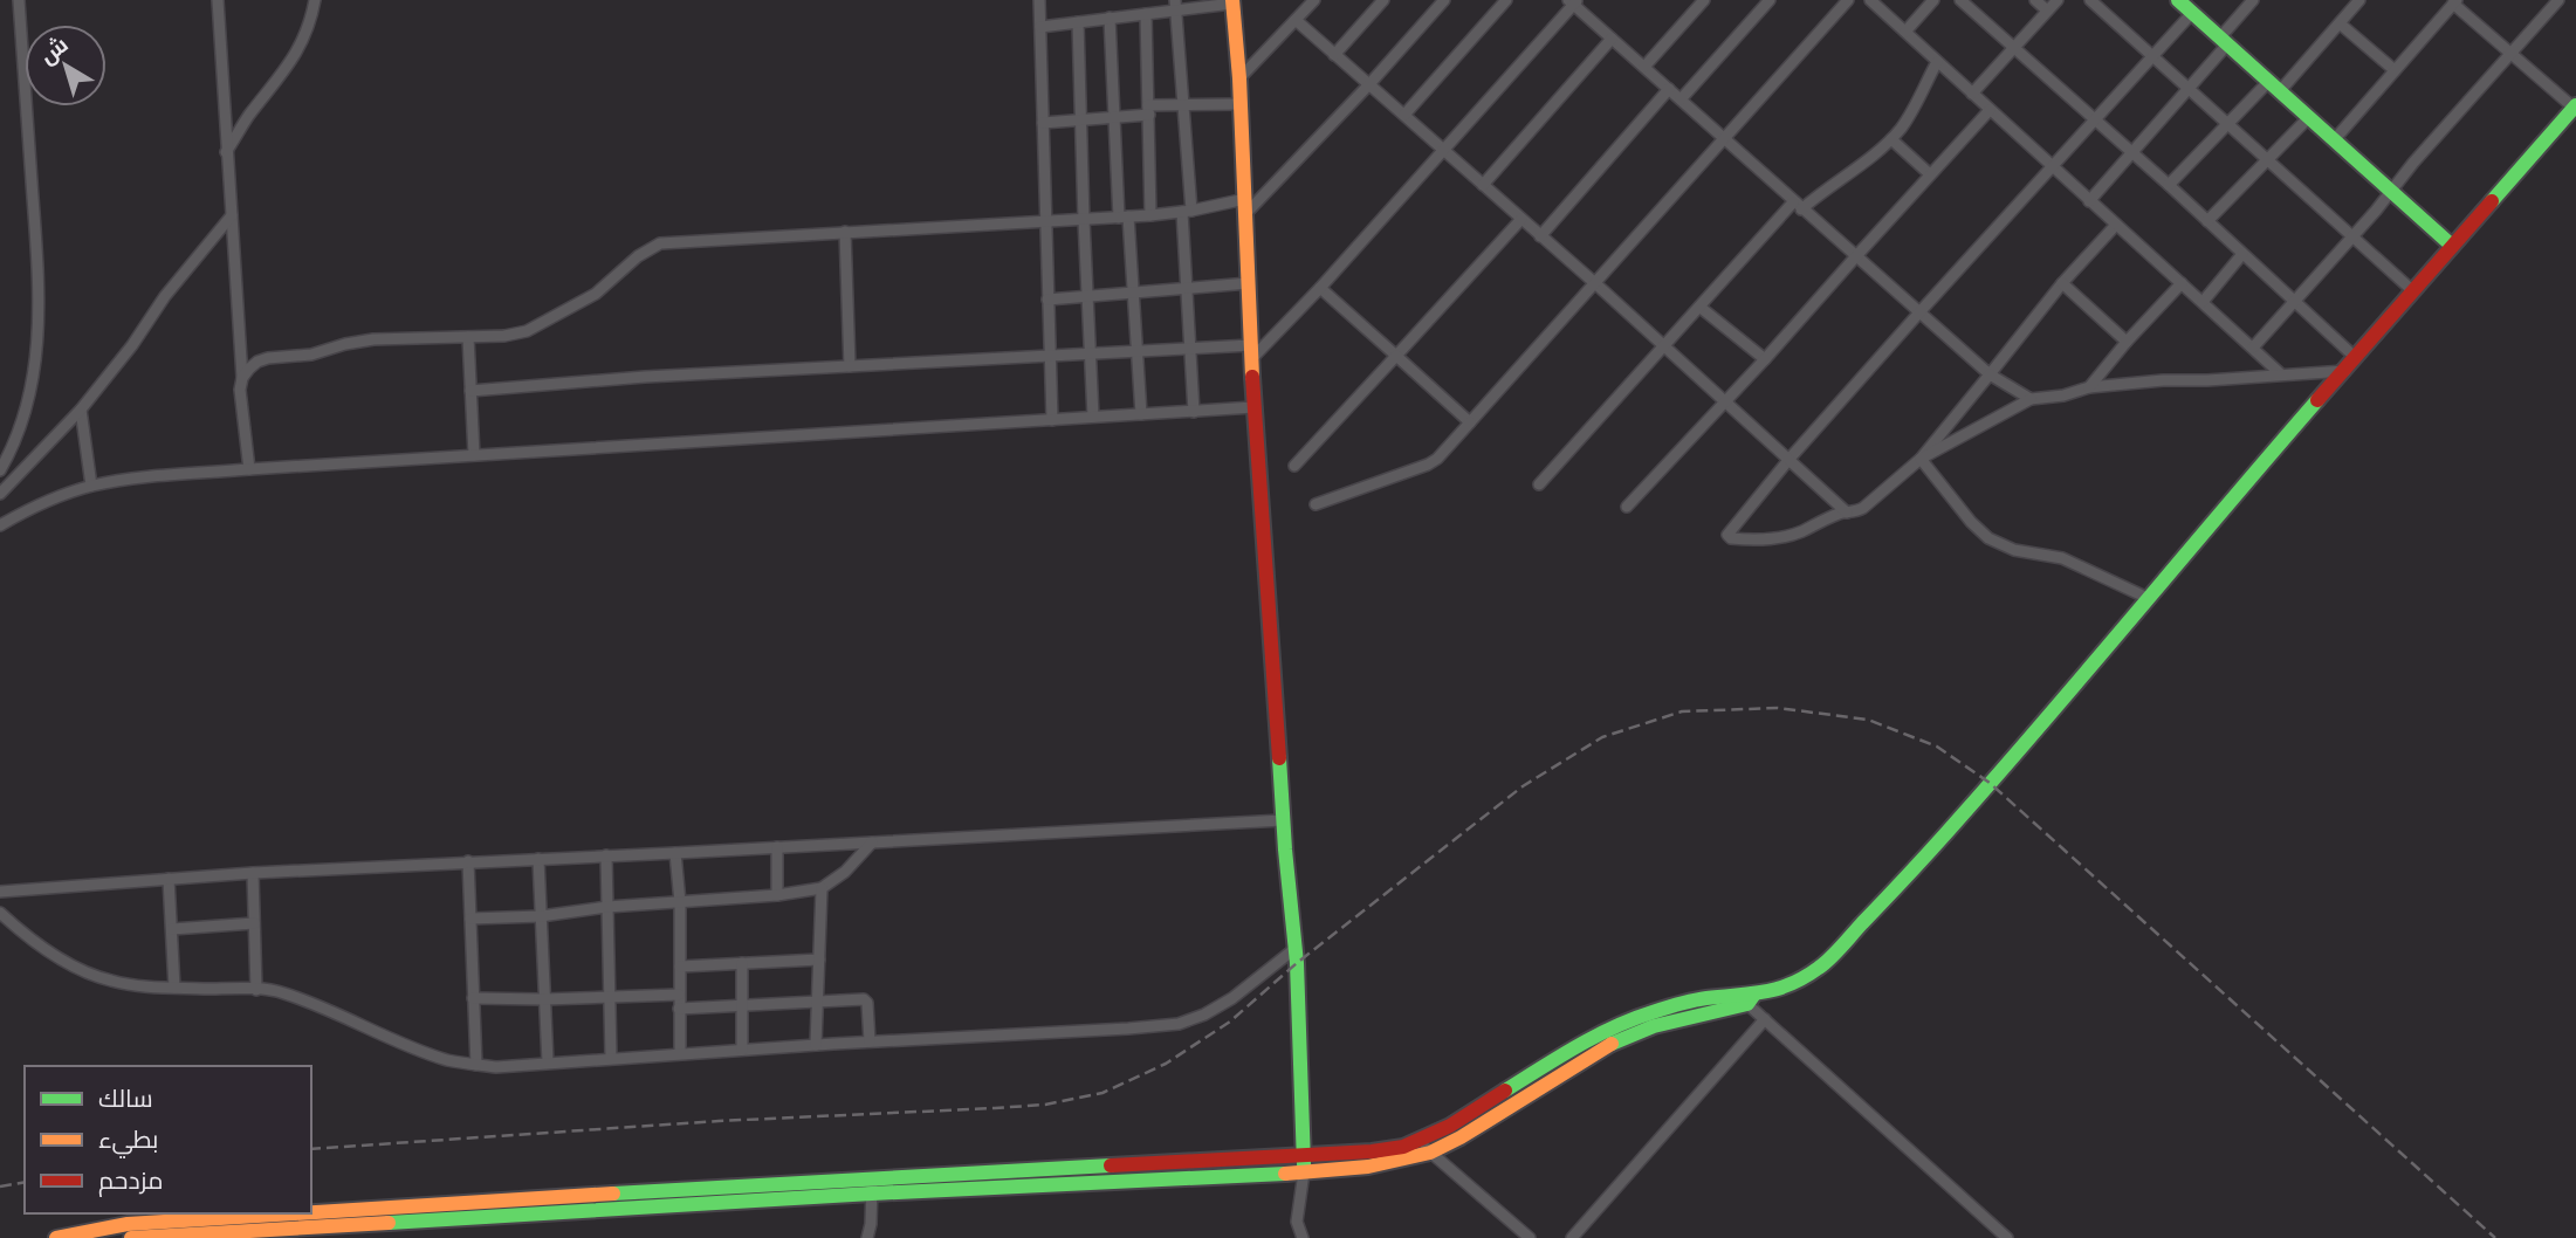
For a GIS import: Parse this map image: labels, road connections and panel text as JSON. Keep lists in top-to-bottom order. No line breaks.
{"legend":["سالك","بطيء","مزدحم"],"north":"top left"}
